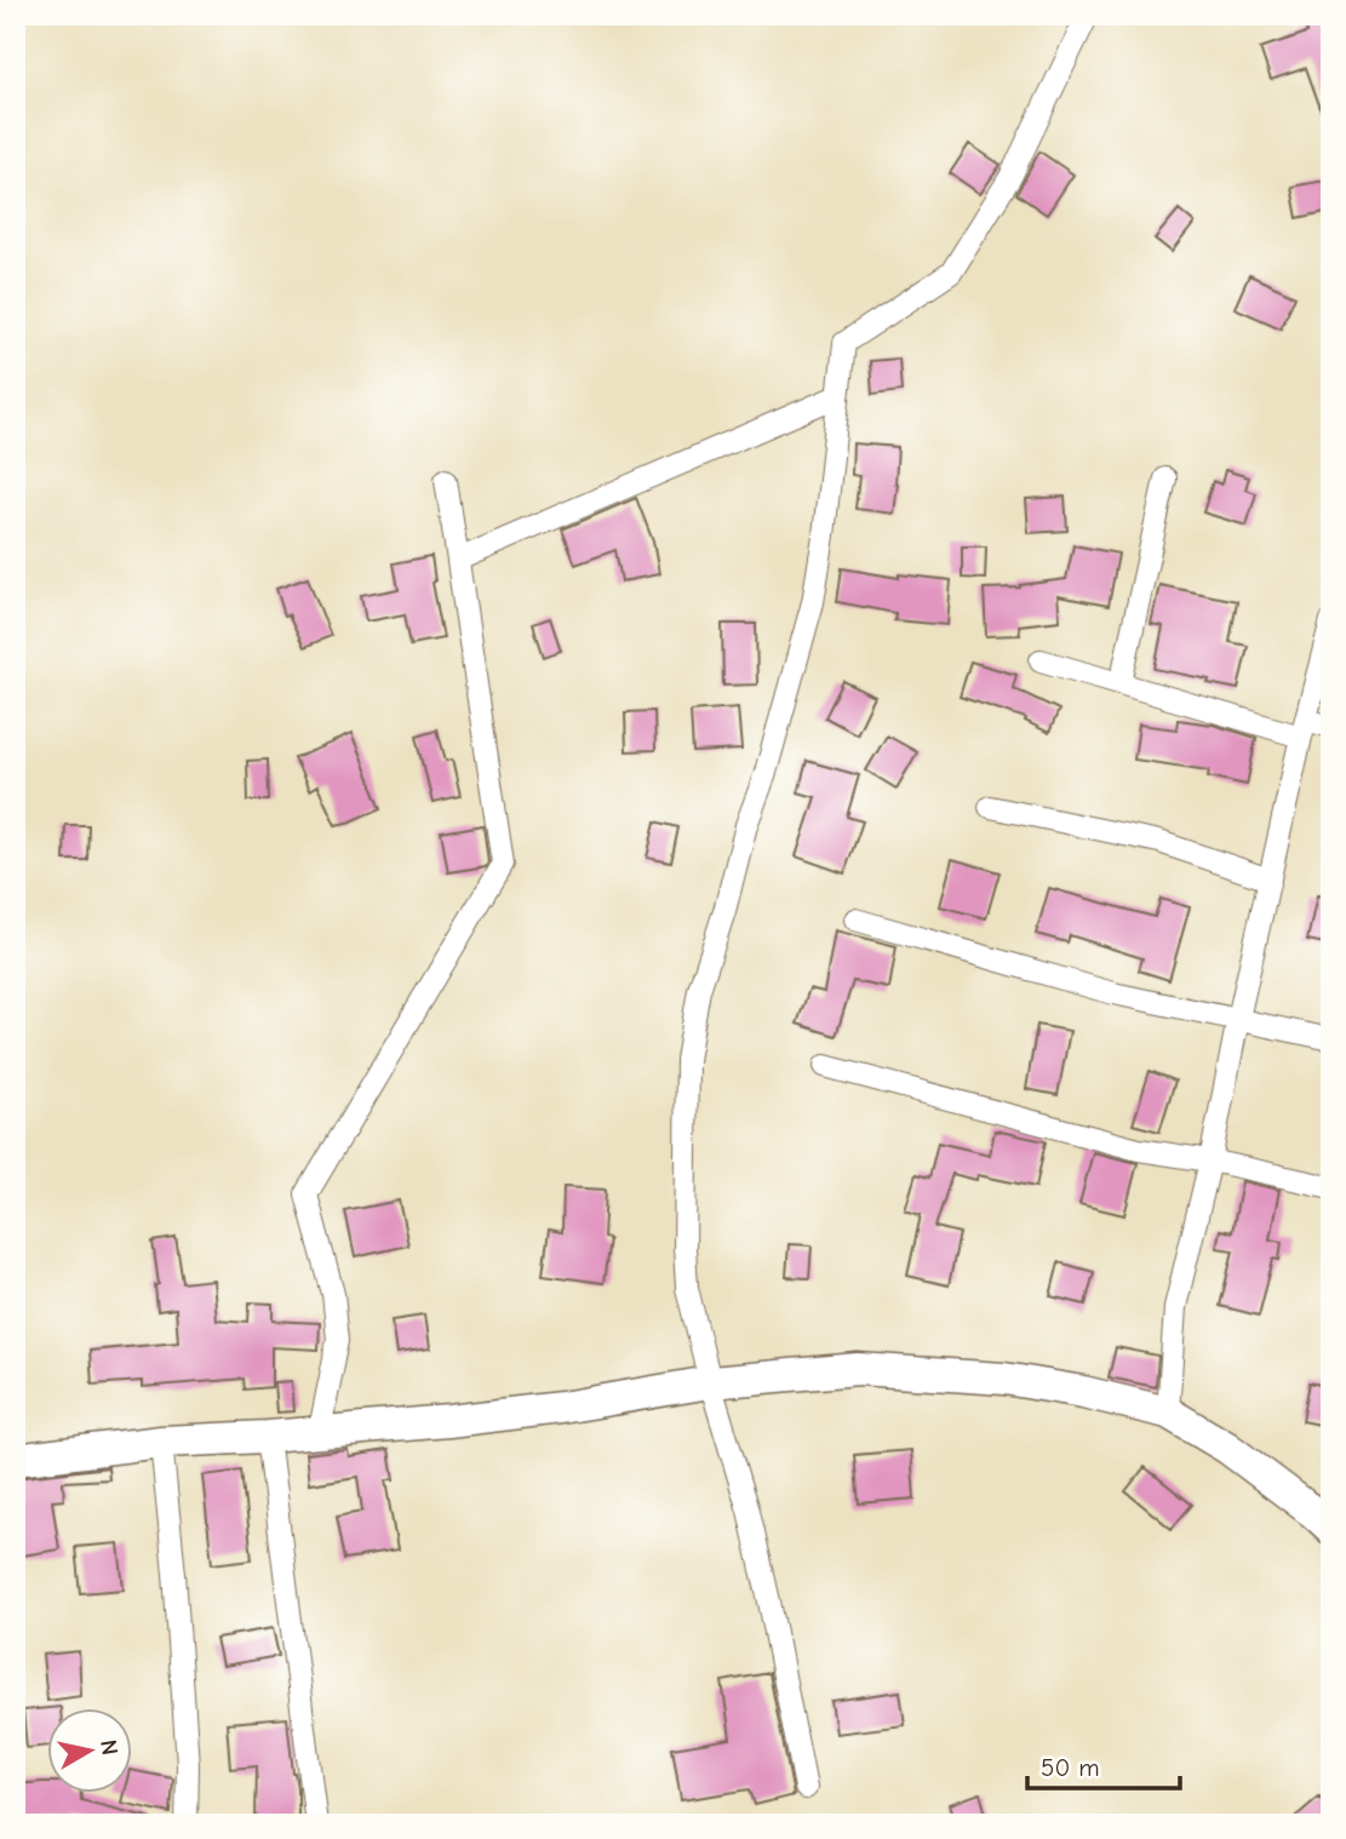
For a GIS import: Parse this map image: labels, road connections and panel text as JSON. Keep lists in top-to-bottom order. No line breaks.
{"scale_bar":"50 m","north":"right"}
